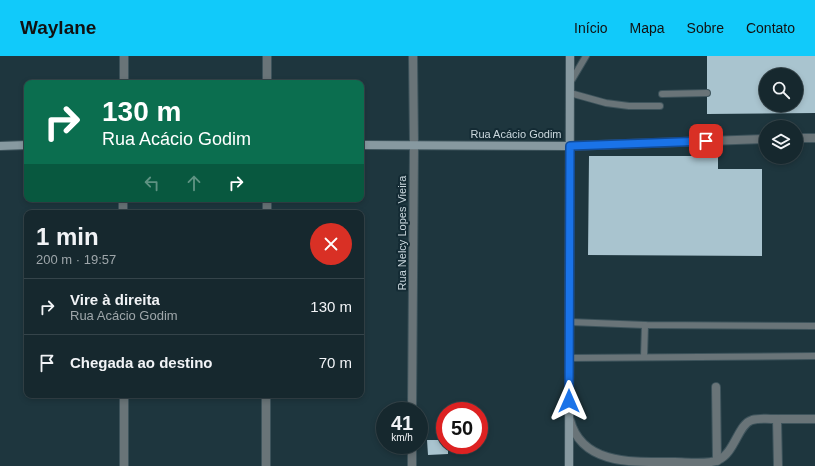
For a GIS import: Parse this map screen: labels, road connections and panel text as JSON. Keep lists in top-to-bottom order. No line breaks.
{"streets":{"main road":["Rua Acácio Godim"],"street":["Rua Nelcy Lopes Vieira"]},"crossings":[["Rua Acácio Godim","Rua Nelcy Lopes Vieira"]],"page":{"header":"Waylane","nav":["Início","Mapa","Sobre","Contato"],"turn":["130 m","Rua Acácio Godim"],"heading":["1 min","200 m · 19:57"],"list":[{"name":"Vire à direita","note":"Rua Acácio Godim","value":"130 m"},{"name":"Chegada ao destino","value":"70 m"}],"speed":"41 km/h","limit":"50"}}
